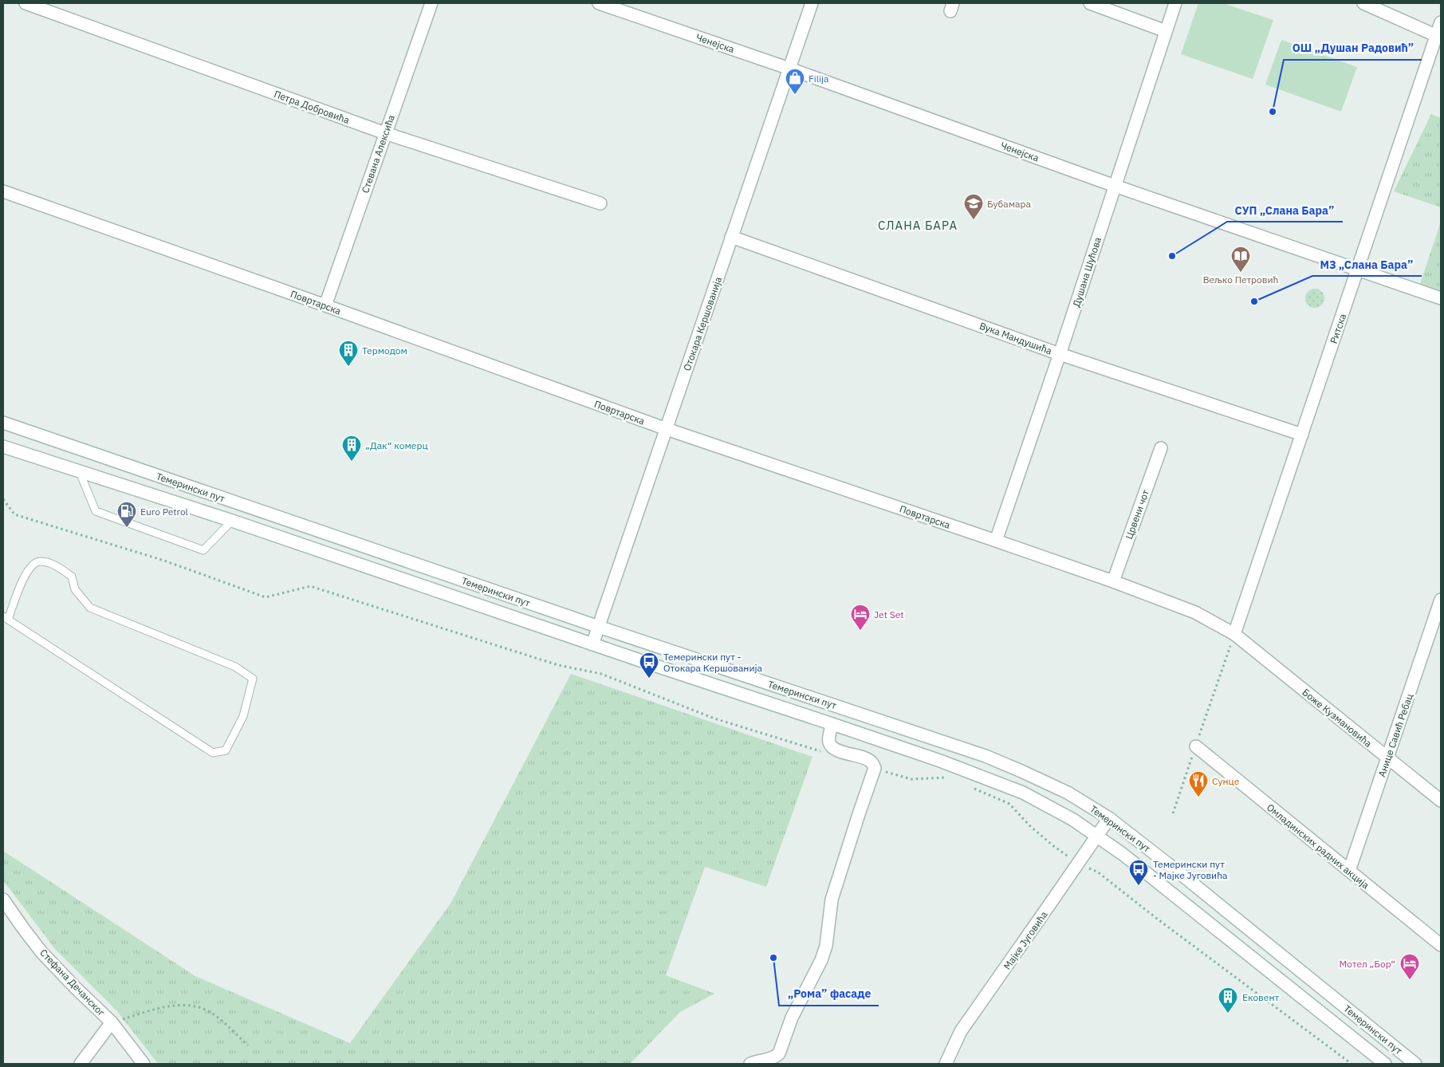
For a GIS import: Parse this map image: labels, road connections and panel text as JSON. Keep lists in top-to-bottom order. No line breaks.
{"streets":{"street":["Ченејска","Петра Добровића","Стевана Алексића","Душана Шућова","Повртарска","Отокара Кершованија","Ритска","Вука Мандушића","Темерински пут","Црвени чот","Боже Кузмановића","Анице Савић Ребац","Омладинских радних акција","Мајке Југовића","Стефана Дечанског"]},"crossings":[["Ченејска","Душана Шућова"],["Ченејска","Отокара Кершованија"],["Ченејска","Ритска"],["Петра Добровића","Стевана Алексића"],["Стевана Алексића","Повртарска"],["Душана Шућова","Повртарска"],["Душана Шућова","Вука Мандушића"],["Повртарска","Отокара Кершованија"],["Повртарска","Ритска"],["Повртарска","Црвени чот"],["Повртарска","Боже Кузмановића"],["Отокара Кершованија","Вука Мандушића"],["Отокара Кершованија","Темерински пут"],["Ритска","Вука Мандушића"],["Ритска","Боже Кузмановића"],["Темерински пут","Мајке Југовића"],["Боже Кузмановића","Анице Савић Ребац"],["Анице Савић Ребац","Омладинских радних акција"]],"districts":["СЛАНА БАРА"],"places":{"shop":["Filija"],"other":["ОШ „Душан Радовић”","СУП „Слана Бара”","МЗ „Слана Бара”","„Рома” фасаде"],"school or university":["Бубамара"],"library":["Вељко Петровић"],"building":["Термодом","„Дак” комерц","Ековент"],"fuel station":["Euro Petrol"],"hotel":["Jet Set","Мотел „Бор”"],"bus stop":["Темерински пут - Отокара Кершованија","Темерински пут - Мајке Југовића"],"restaurant":["Сунце"]}}
